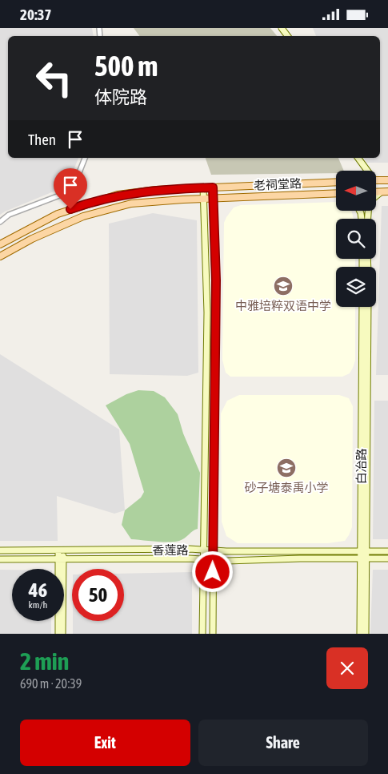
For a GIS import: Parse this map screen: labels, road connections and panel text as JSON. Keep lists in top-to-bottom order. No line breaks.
{"streets":{"main road":["老祠堂路","白冶路","香莲路"]},"crossings":[["白冶路","香莲路"]],"places":{"school or university":["中雅培粹双语中学","砂子塘泰禹小学"]},"north":"left","page":{"status":"20:37","turn":["500 m","体院路"],"then":"Then","speed":"46 km/h","limit":"50","heading":["2 min","690 m · 20:39"],"buttons":["Exit","Share"]}}
